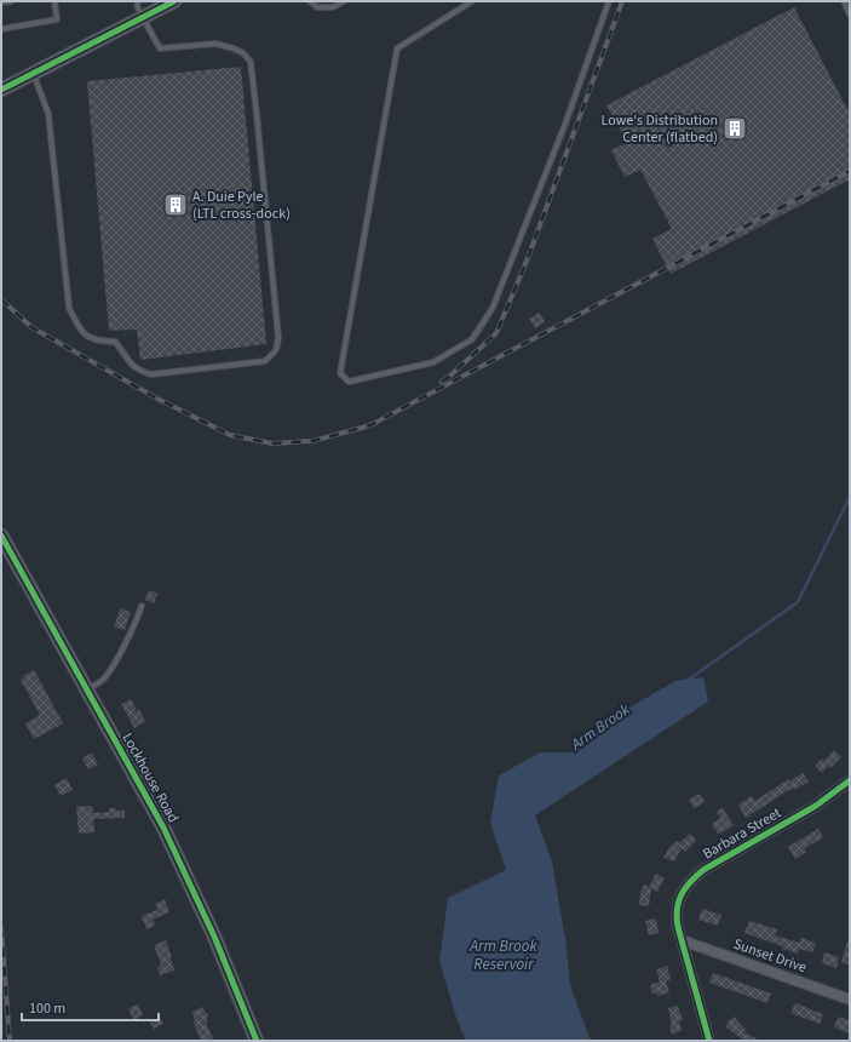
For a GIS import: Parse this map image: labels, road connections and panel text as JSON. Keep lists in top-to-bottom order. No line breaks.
{"streets":{"street":["Lockhouse Road","Barbara Street","Sunset Drive"]},"crossings":[["Barbara Street","Sunset Drive"]],"water":["Arm Brook","Arm Brook Reservoir"],"places":{"building":["Lowe's Distribution Center (flatbed)","A. Duie Pyle (LTL cross-dock)"]},"scale_bar":"100 m"}
